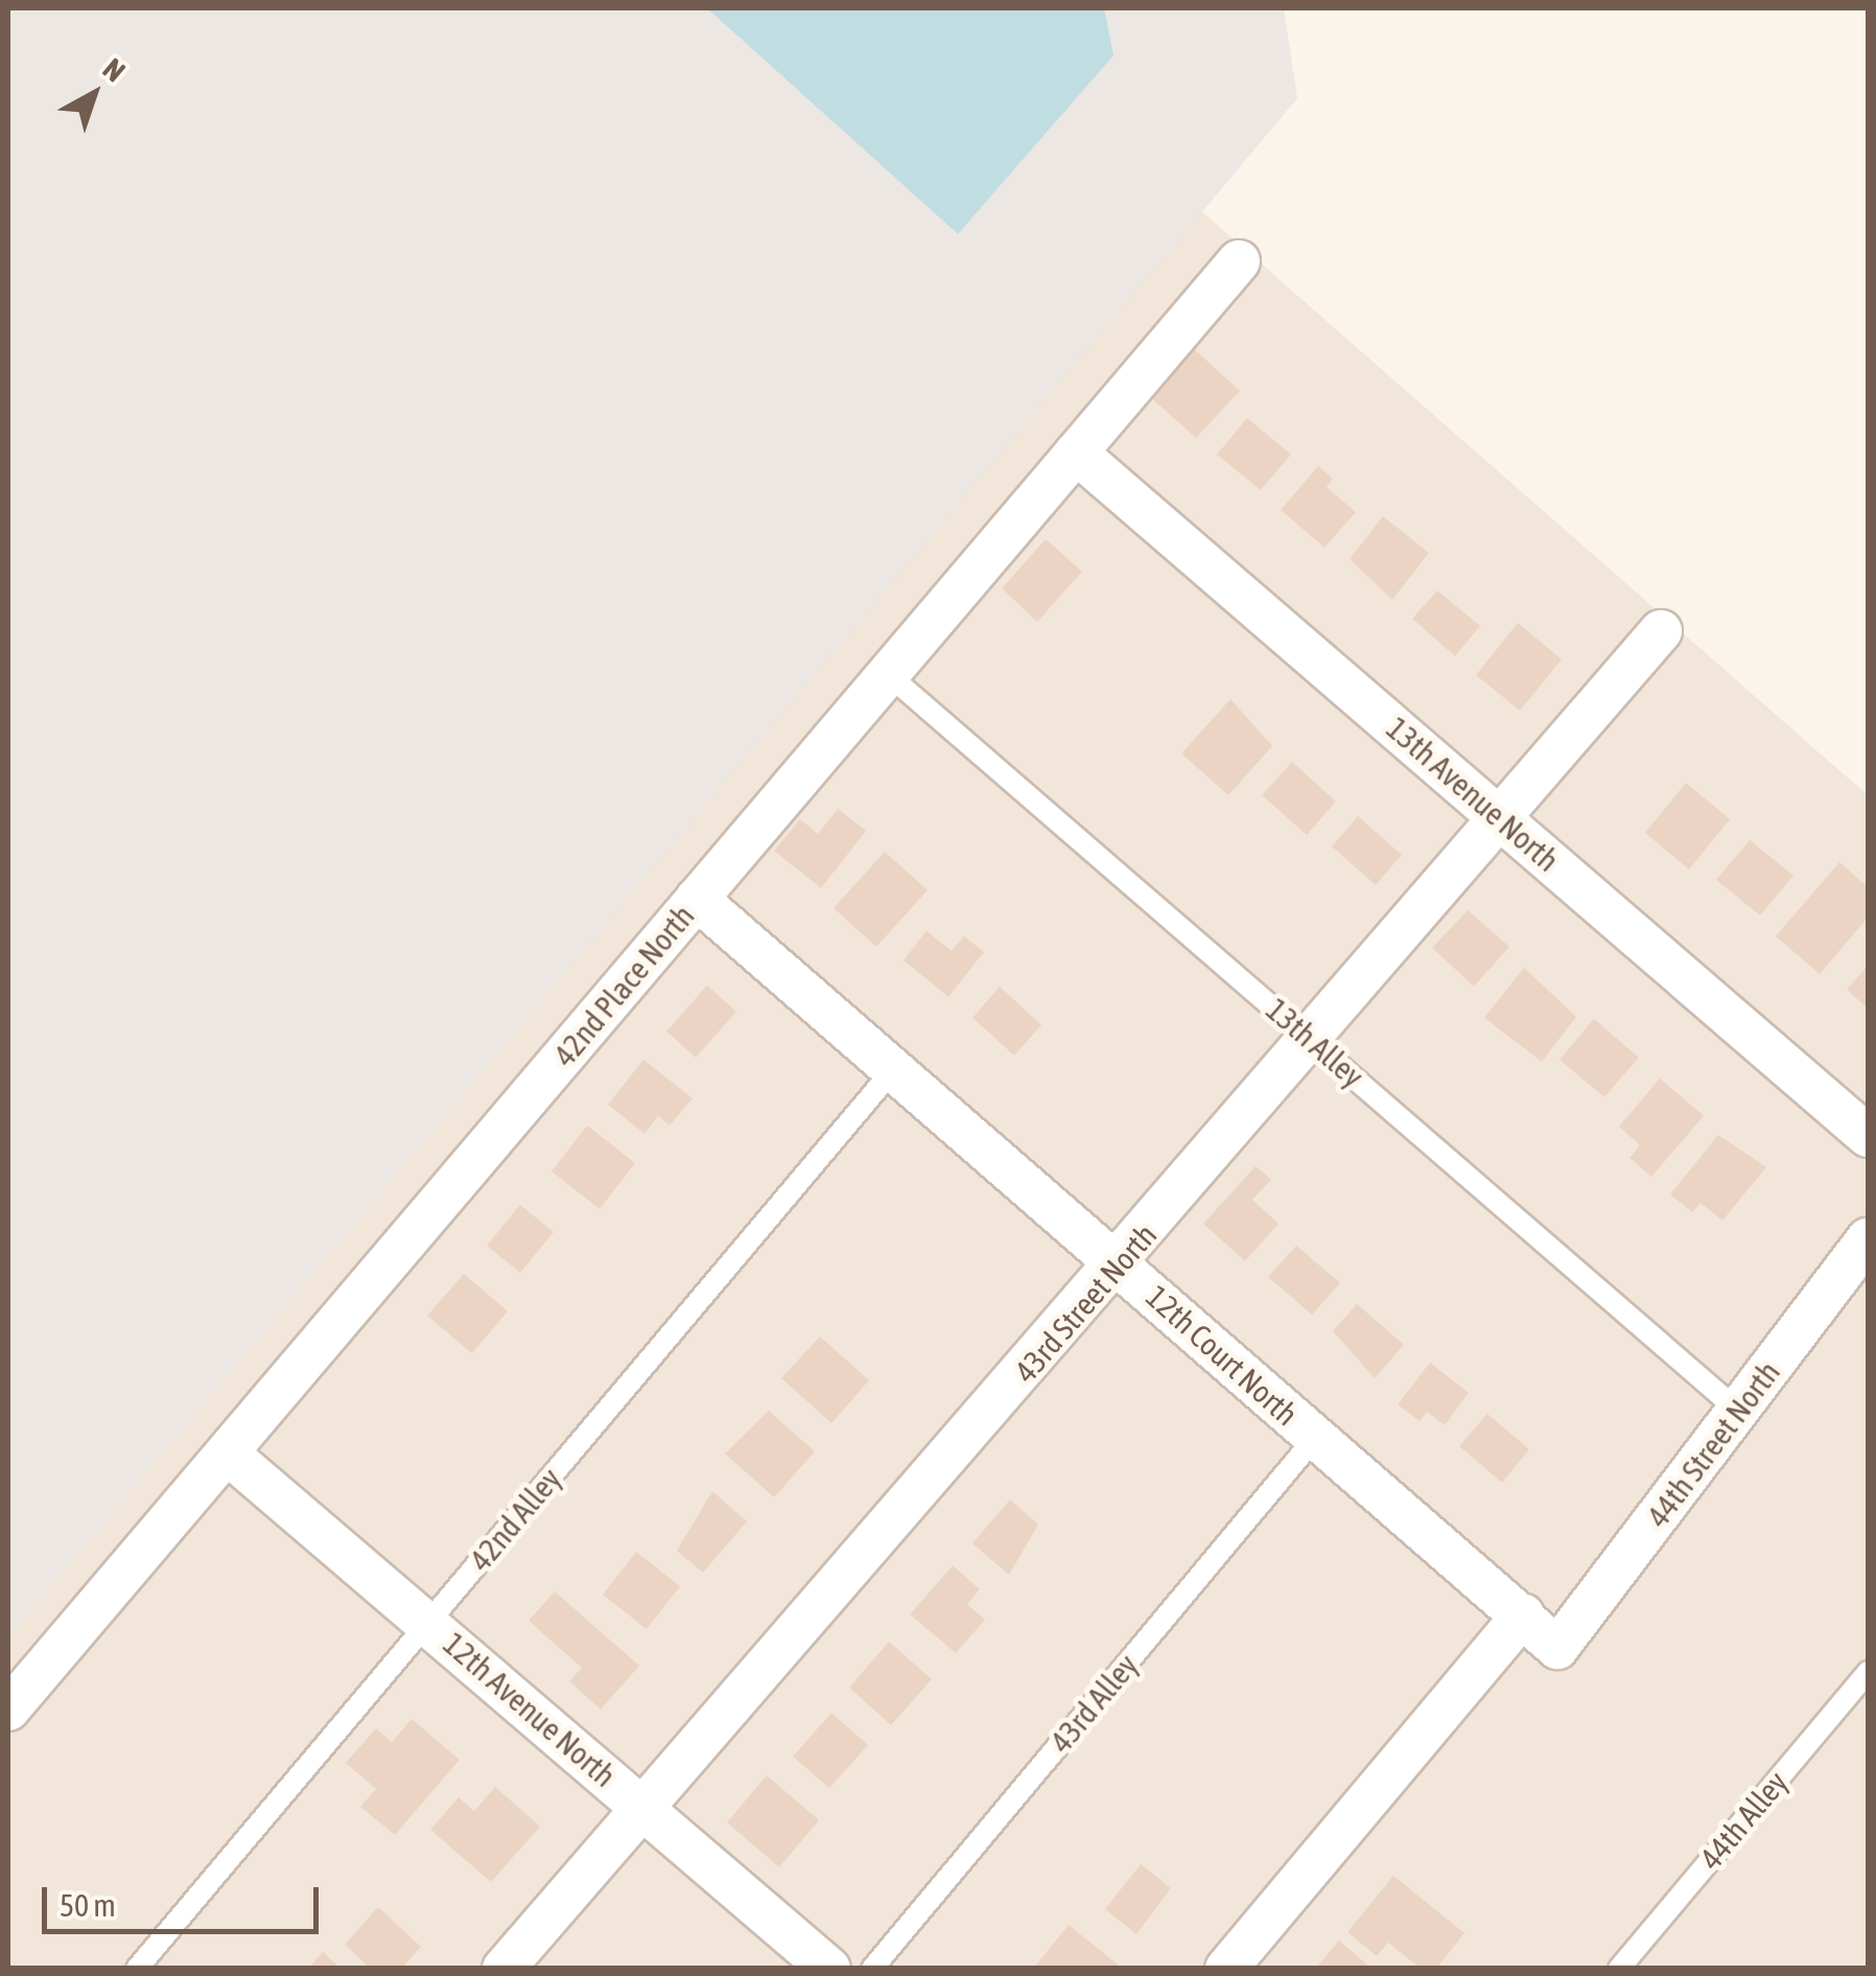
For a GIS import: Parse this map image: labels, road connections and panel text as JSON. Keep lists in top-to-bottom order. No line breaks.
{"streets":{"street":["13th Avenue North","42nd Place North","43rd Street North","12th Court North","44th Street North","12th Avenue North"],"lane":["13th Alley","42nd Alley","43rd Alley","44th Alley"]},"crossings":[["13th Avenue North","42nd Place North"],["13th Avenue North","43rd Street North"],["42nd Place North","13th Alley"],["42nd Place North","12th Court North"],["42nd Place North","12th Avenue North"],["13th Alley","43rd Street North"],["13th Alley","44th Street North"],["43rd Street North","12th Court North"],["43rd Street North","12th Avenue North"],["12th Court North","44th Street North"],["12th Court North","42nd Alley"],["12th Court North","43rd Alley"],["42nd Alley","12th Avenue North"]],"scale_bar":"50 m","north":"top right"}
